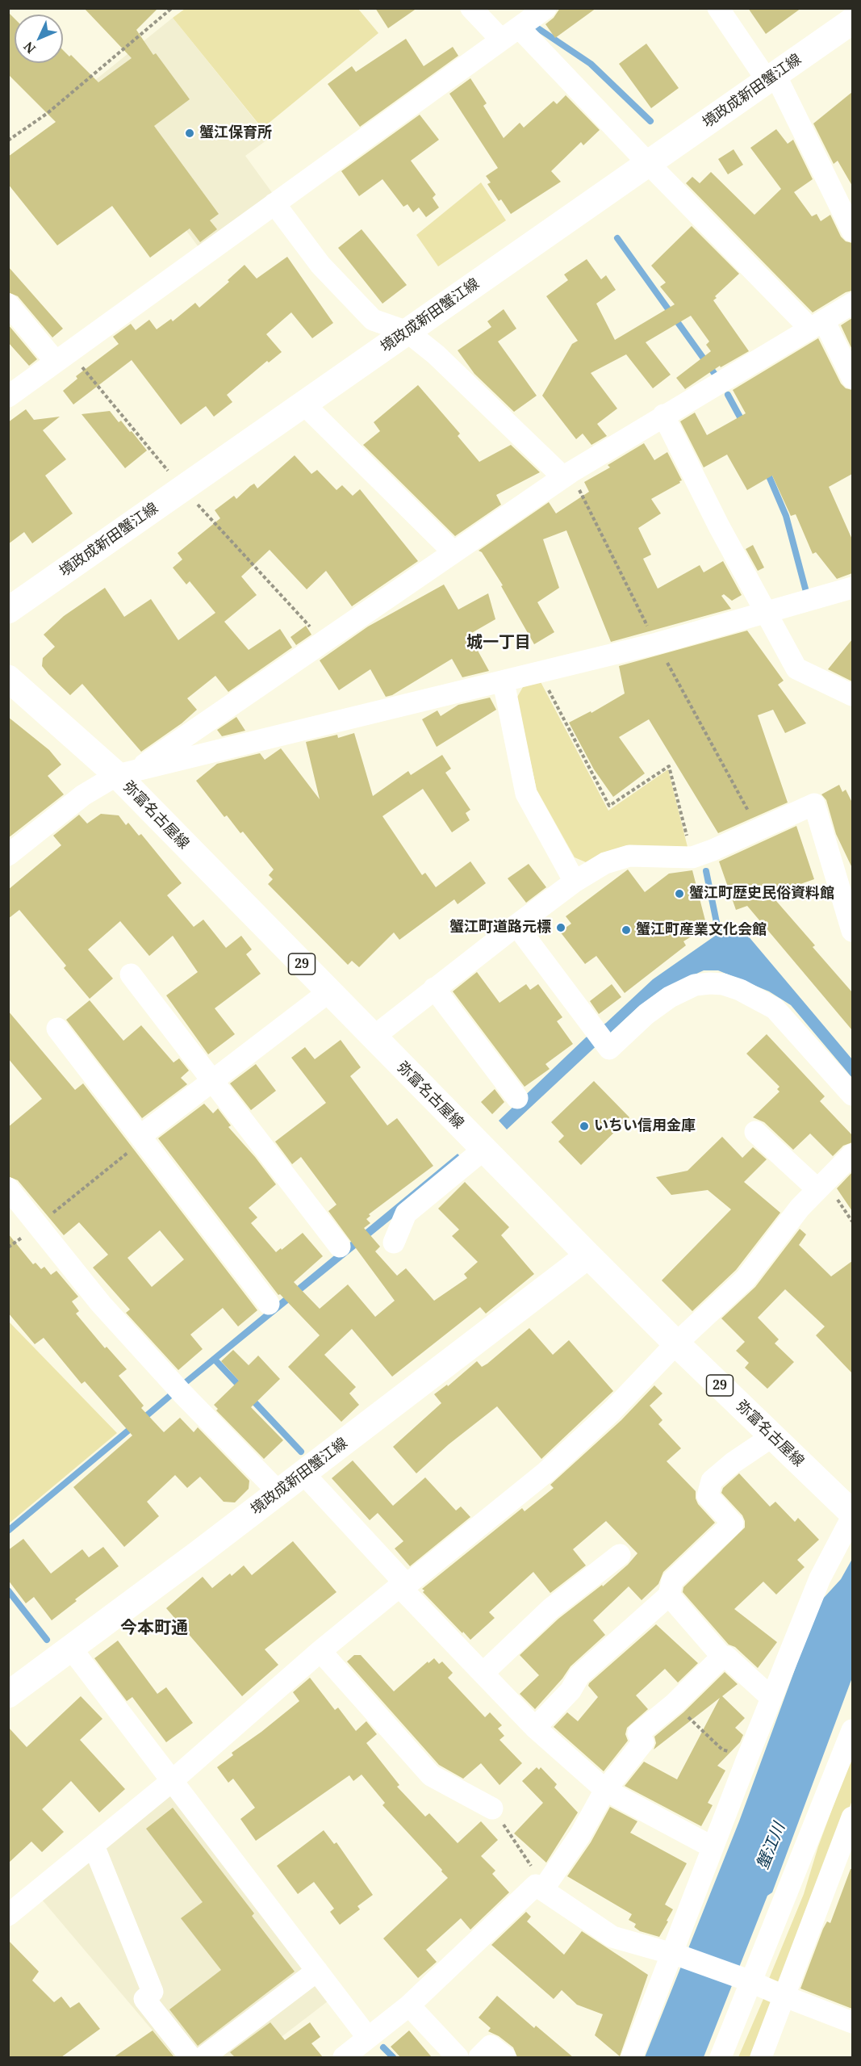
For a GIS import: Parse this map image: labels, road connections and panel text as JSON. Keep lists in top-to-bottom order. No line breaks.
{"streets":{"main road":["境政成新田蟹江線","弥富名古屋線","29"]},"crossings":[["境政成新田蟹江線","弥富名古屋線"]],"districts":["城一丁目","今本町通"],"water":["蟹江川"],"places":["蟹江保育所","蟹江町歴史民俗資料館","蟹江町道路元標","蟹江町産業文化会館","いちい信用金庫"],"north":"bottom left"}
